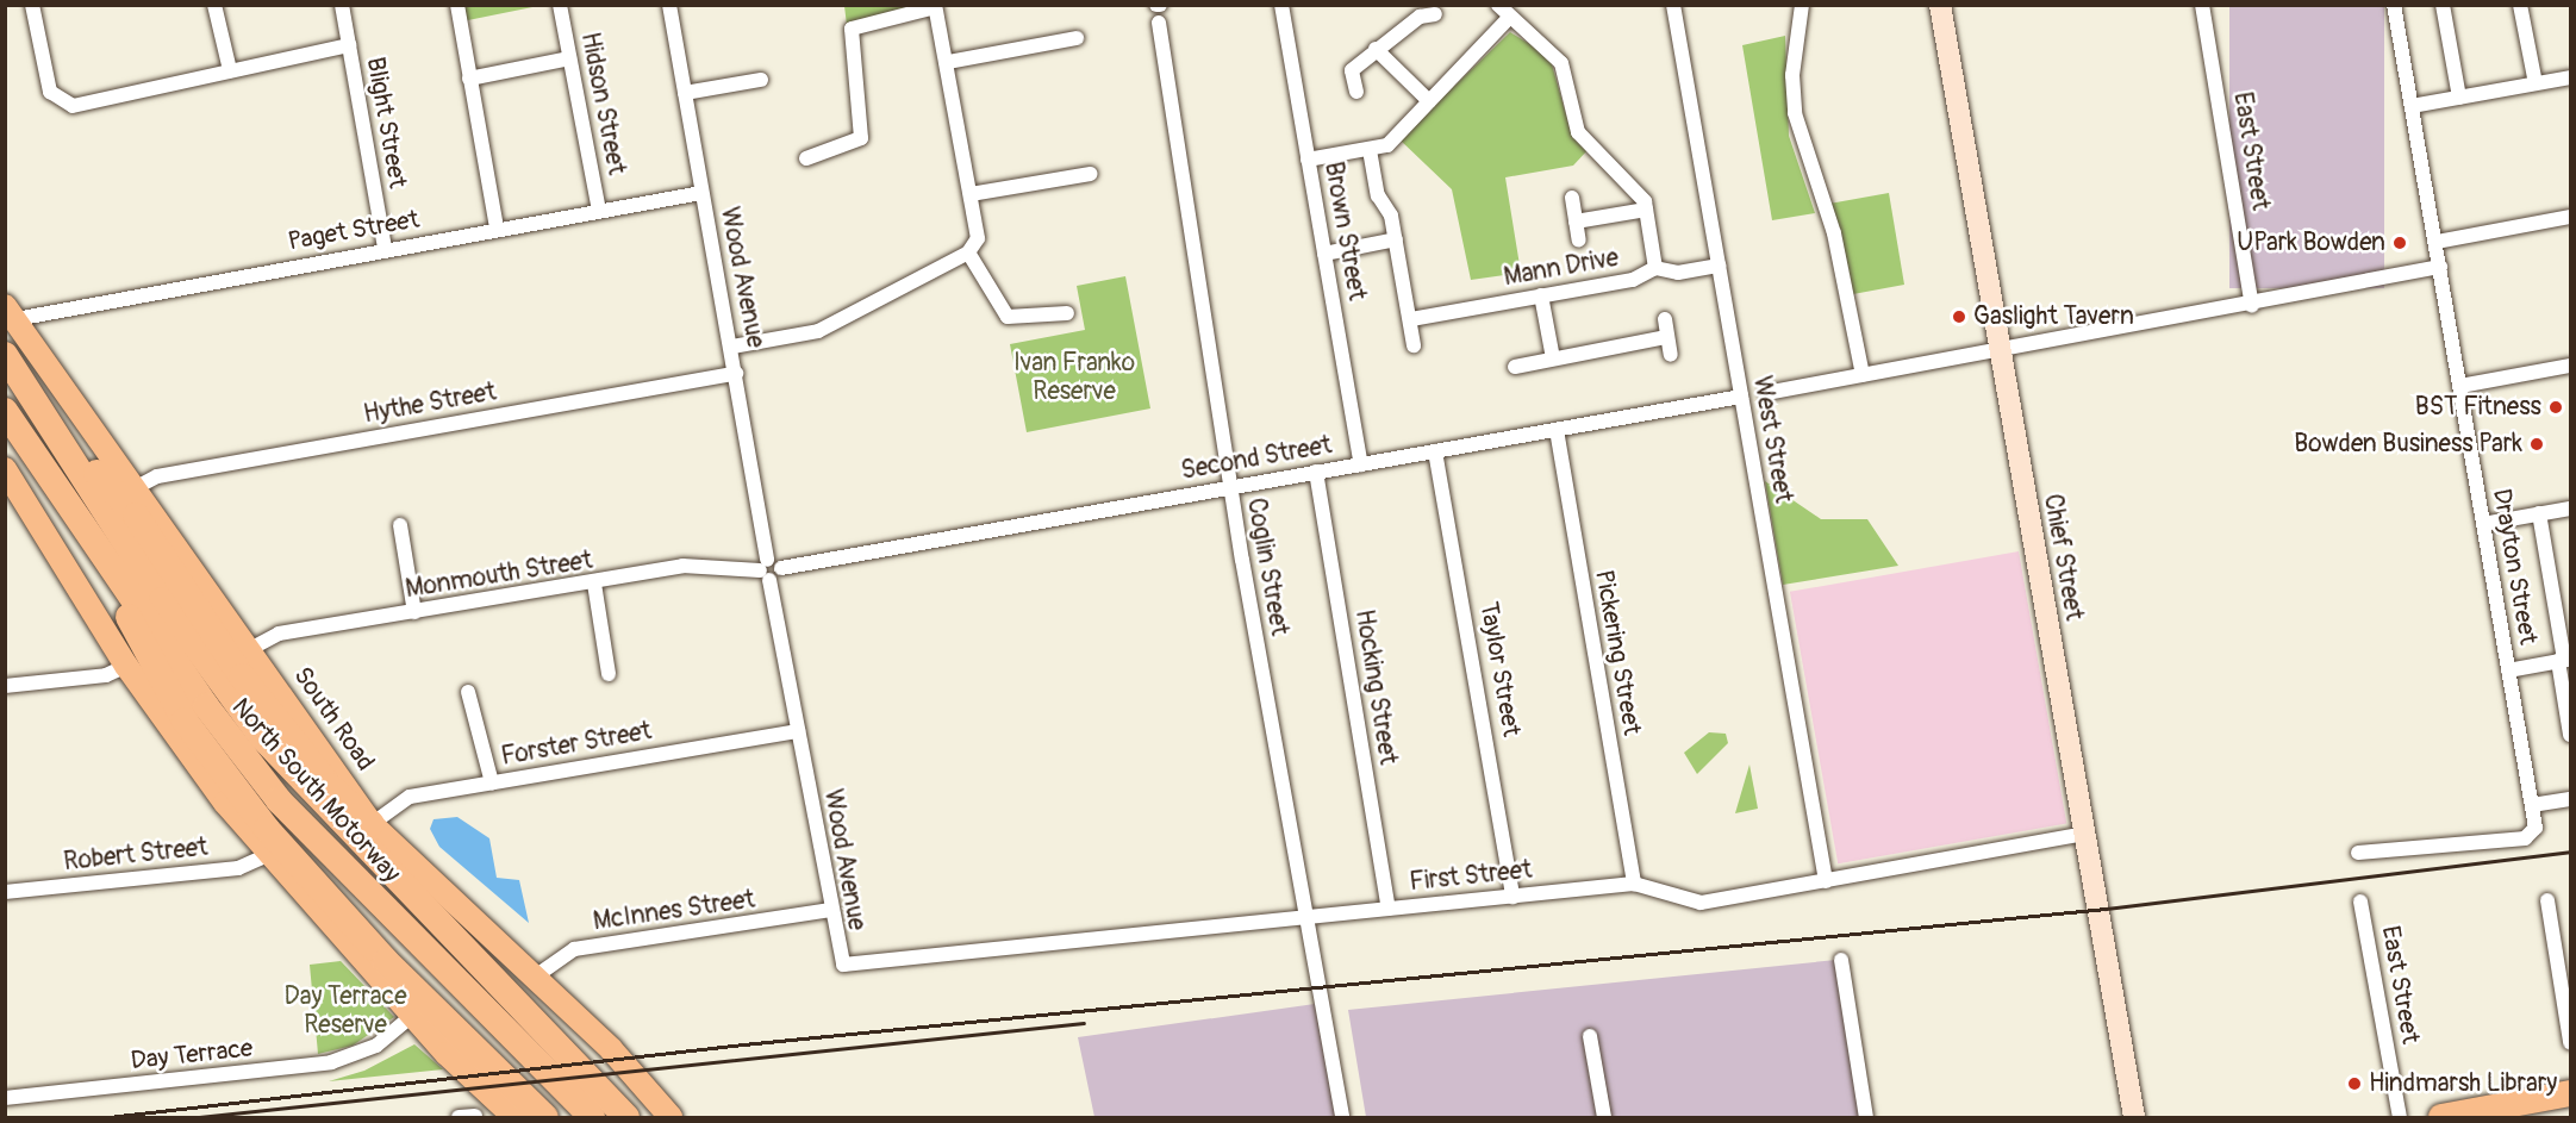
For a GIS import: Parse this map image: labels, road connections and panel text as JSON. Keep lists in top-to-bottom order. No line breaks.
{"streets":{"highway":["North South Motorway"],"main road":["South Road"],"street":["Hidson Street","Blight Street","East Street","Paget Street","Brown Street","Mann Drive","Wood Avenue","Hythe Street","West Street","Second Street","Chief Street","Coglin Street","Drayton Street","Monmouth Street","Pickering Street","Taylor Street","Hocking Street","Forster Street","Robert Street","First Street","McInnes Street","Day Terrace"]},"crossings":[["Hidson Street","Paget Street"],["Blight Street","Paget Street"],["Paget Street","Wood Avenue"],["Paget Street","South Road"],["Brown Street","Second Street"],["Mann Drive","West Street"],["Wood Avenue","Hythe Street"],["Wood Avenue","Second Street"],["Wood Avenue","Monmouth Street"],["Wood Avenue","Forster Street"],["Wood Avenue","First Street"],["Wood Avenue","McInnes Street"],["Hythe Street","South Road"],["West Street","Second Street"],["West Street","First Street"],["Second Street","Coglin Street"],["Second Street","Monmouth Street"],["Second Street","Pickering Street"],["Second Street","Taylor Street"],["Second Street","Hocking Street"],["Chief Street","First Street"],["Coglin Street","First Street"],["Monmouth Street","South Road"],["Pickering Street","First Street"],["Taylor Street","First Street"],["Hocking Street","First Street"],["South Road","Forster Street"],["South Road","McInnes Street"]],"parks":["Ivan Franko Reserve","Day Terrace Reserve"],"places":["UPark Bowden","Gaslight Tavern","BST Fitness","Bowden Business Park","Hindmarsh Library"]}
